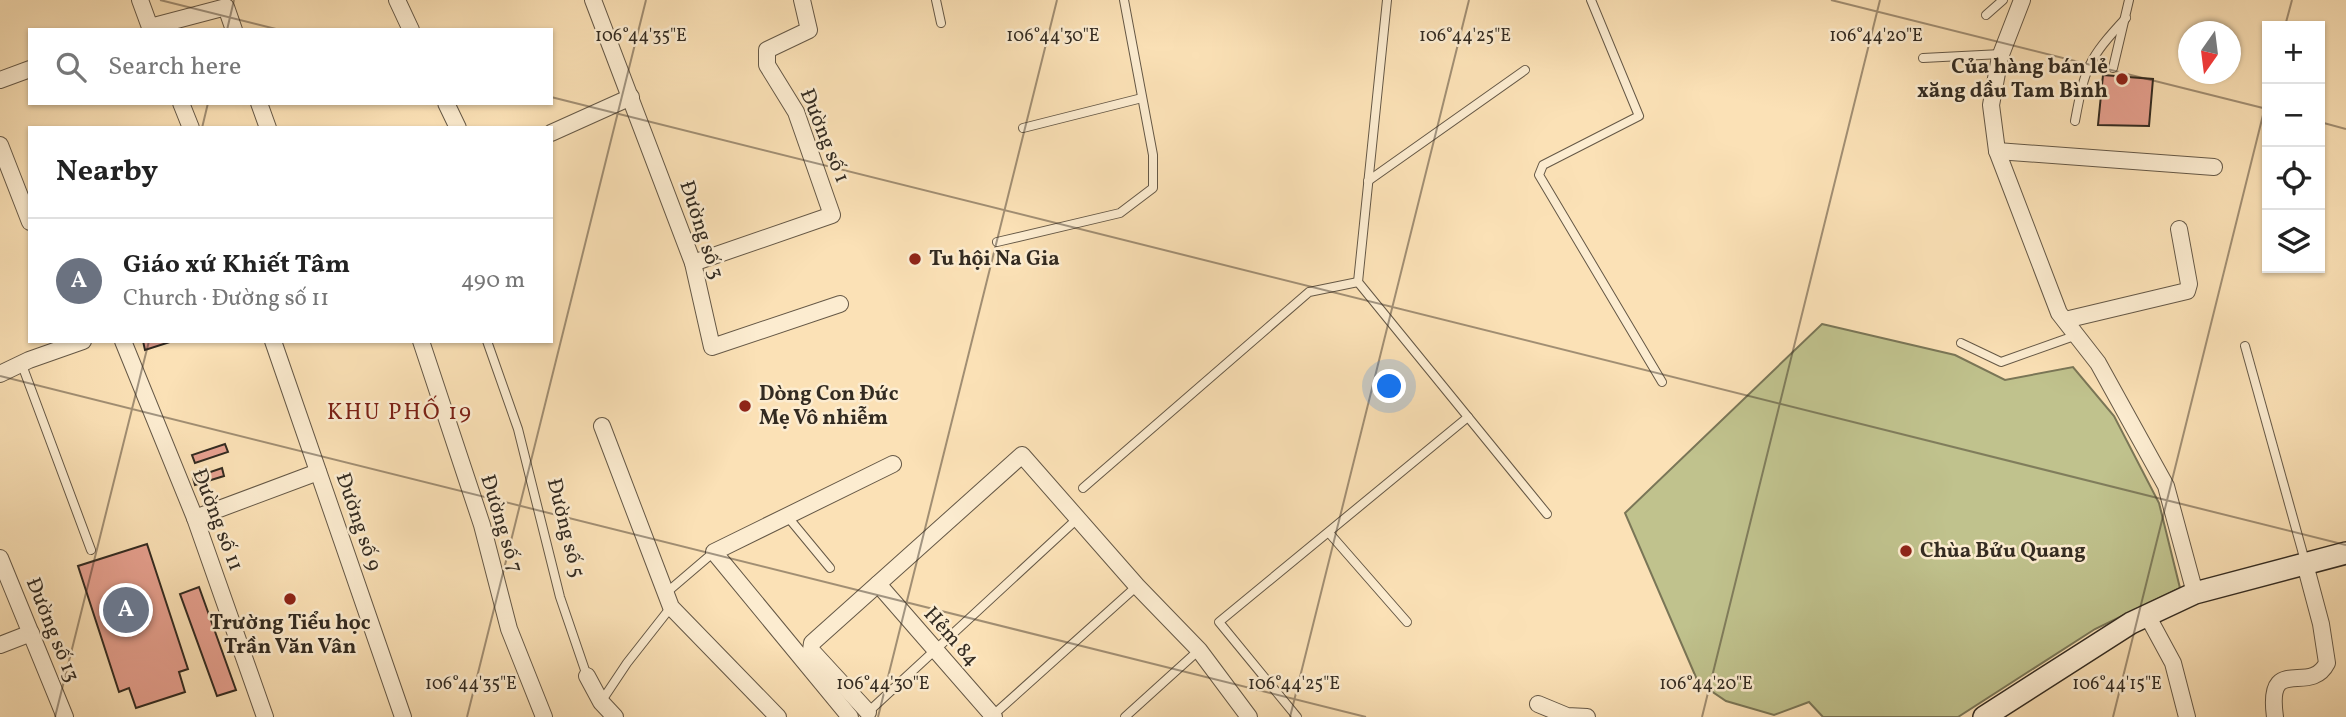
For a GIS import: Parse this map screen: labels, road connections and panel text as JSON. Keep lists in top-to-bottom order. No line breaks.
{"streets":{"street":["Đường số 1","Đường số 3","Đường số 11","Đường số 9","Đường số 7","Đường số 5","Đường số 13","Hẻm 84"]},"crossings":[["Đường số 1","Đường số 3"]],"districts":["KHU PHỐ 19"],"places":["Của hàng bán lẻ xăng dầu Tam Bình","Tu hội Na Gia","Dòng Con Đức Mẹ Vô nhiễm","Chùa Bửu Quang","Trường Tiểu học Trần Văn Vân"],"north":"bottom","page":{"map_buttons":["+","−"],"search":"Search here","heading":"Nearby","list":[{"mark":"A","name":"Giáo xứ Khiết Tâm","note":"Church · Đường số 11","value":"490 m"}],"pins":"A"},"coordinates":["106°44'35\"E","106°44'30\"E","106°44'25\"E","106°44'20\"E","106°44'15\"E"]}
